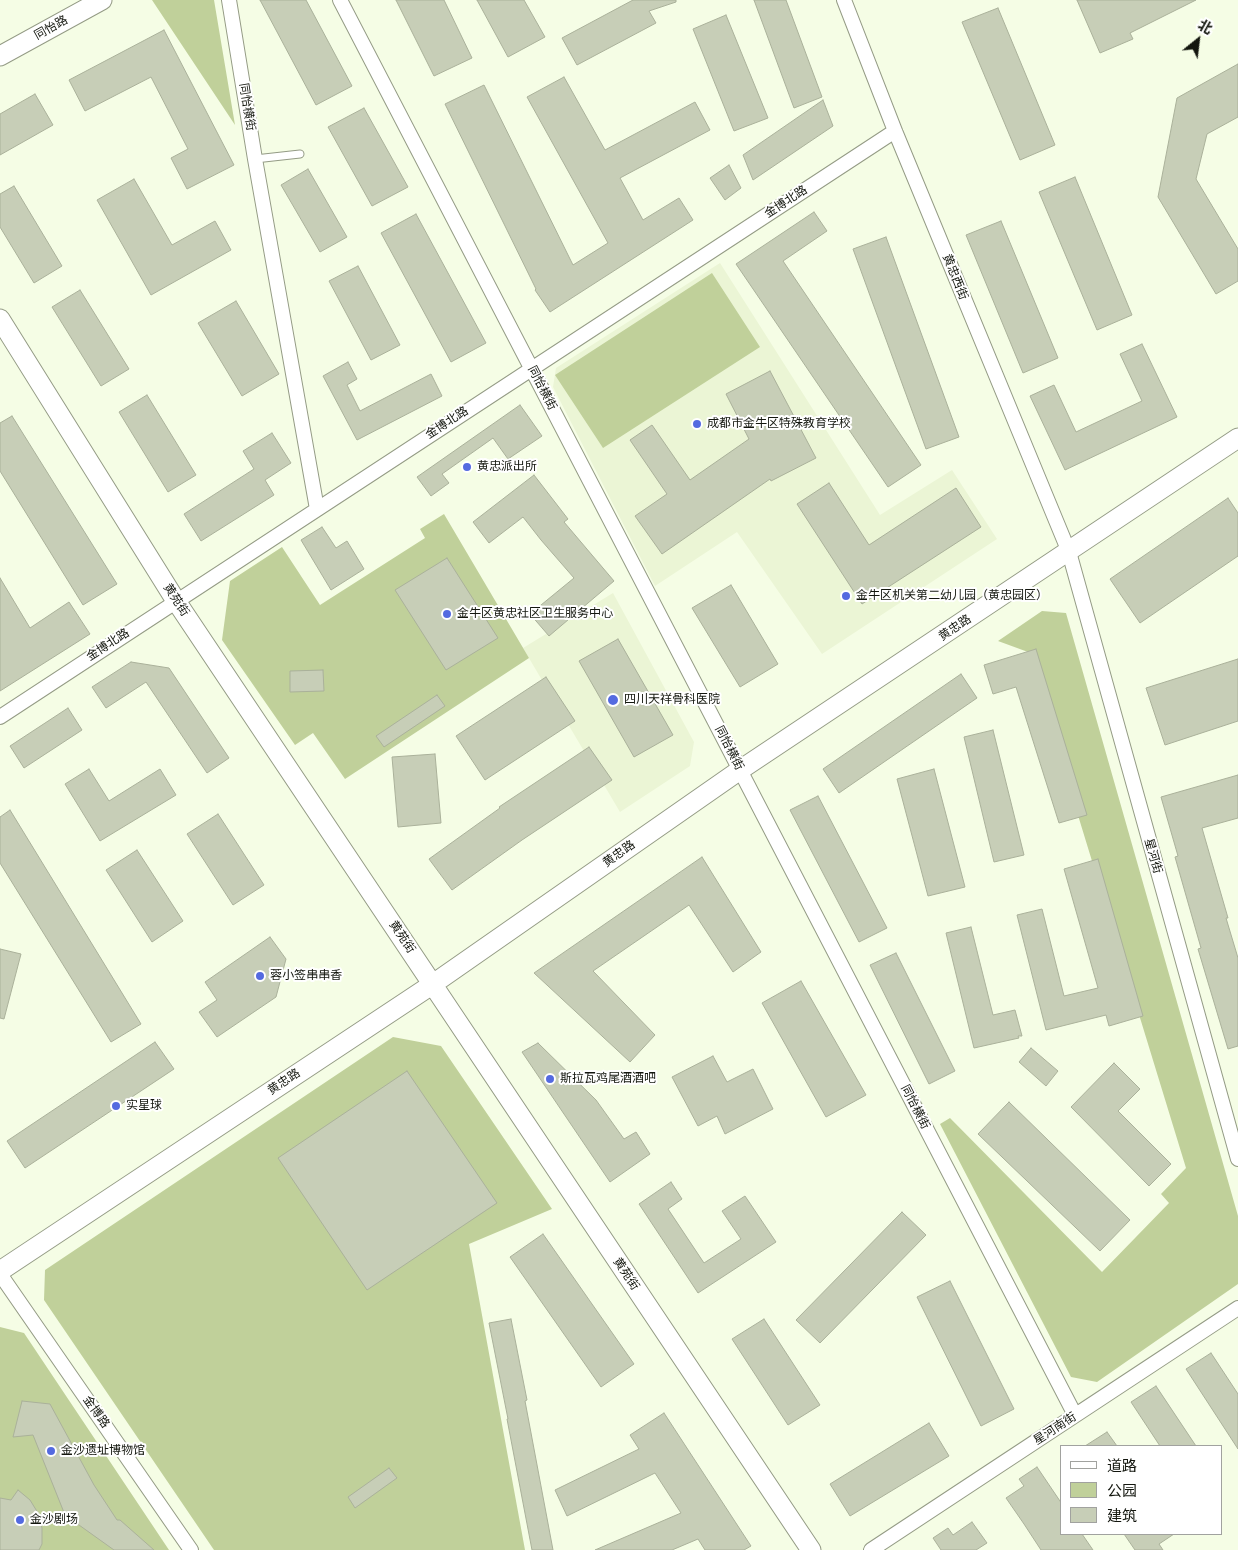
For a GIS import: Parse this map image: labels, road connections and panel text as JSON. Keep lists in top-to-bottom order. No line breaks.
{"streets":{"street":["同怡路","同怡横街","金博北路","黄忠西街","黄苑街","黄忠路","星河街","金博路","星河南街"]},"crossings":[["同怡横街","金博北路"],["同怡横街","黄忠路"],["同怡横街","星河南街"],["金博北路","黄忠西街"],["金博北路","黄苑街"],["黄忠西街","黄忠路"],["黄忠西街","星河街"],["黄苑街","黄忠路"],["黄忠路","星河街"],["黄忠路","金博路"]],"places":["成都市金牛区特殊教育学校","黄忠派出所","金牛区机关第二幼儿园（黄忠园区）","金牛区黄忠社区卫生服务中心","四川天祥骨科医院","蓉小签串串香","斯拉瓦鸡尾酒酒吧","实星球","金沙遗址博物馆","金沙剧场"],"legend":["道路","公园","建筑"],"north":"top right"}
